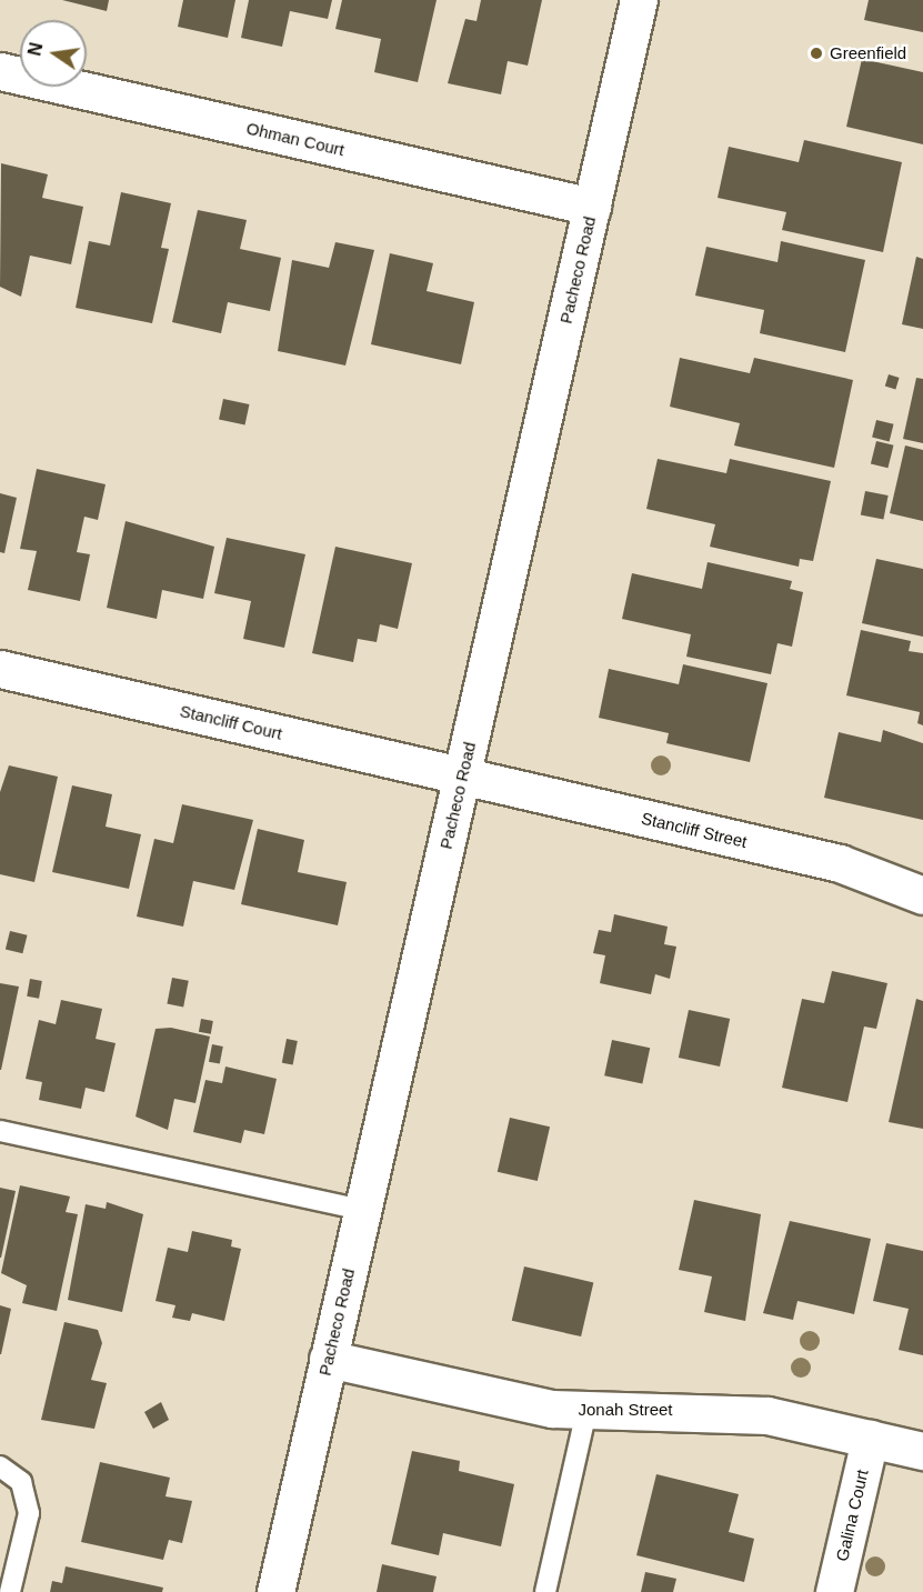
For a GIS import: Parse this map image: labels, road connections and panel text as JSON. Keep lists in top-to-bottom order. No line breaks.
{"streets":{"street":["Ohman Court","Pacheco Road","Stancliff Court","Stancliff Street","Jonah Street","Galina Court"]},"crossings":[["Ohman Court","Pacheco Road"],["Pacheco Road","Stancliff Court"],["Pacheco Road","Stancliff Street"],["Pacheco Road","Jonah Street"],["Stancliff Court","Stancliff Street"],["Jonah Street","Galina Court"]],"places":["Greenfield"],"north":"left"}
